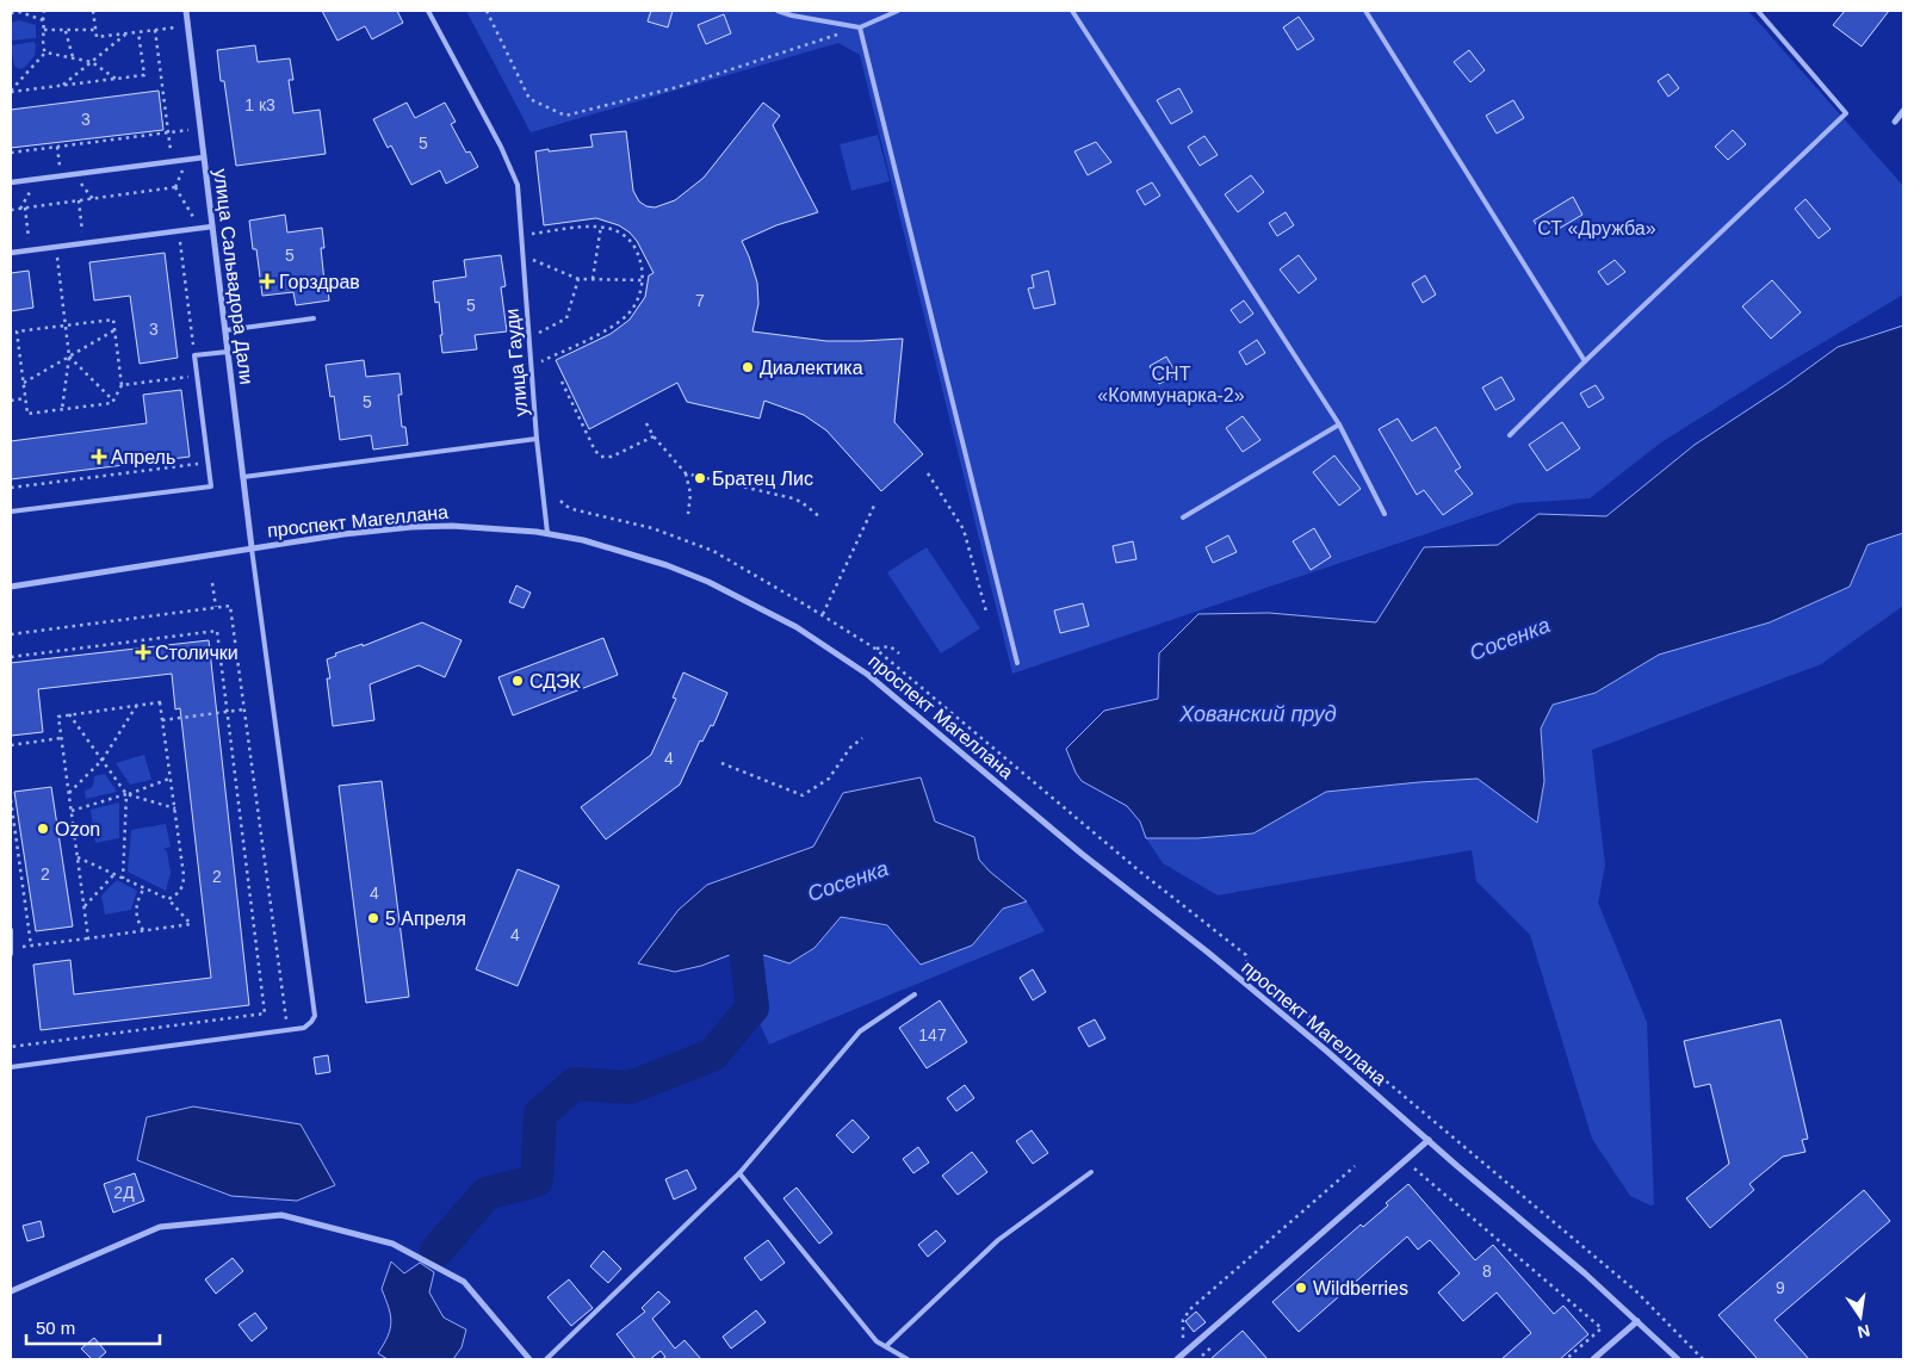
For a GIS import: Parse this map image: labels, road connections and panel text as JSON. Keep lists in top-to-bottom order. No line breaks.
{"streets":{"street":["улица Сальвадора Дали","проспект Магеллана"],"lane":["улица Гауди"]},"crossings":[["улица Сальвадора Дали","улица Гауди"],["улица Сальвадора Дали","проспект Магеллана"]],"water":["Сосенка","Хованский пруд"],"parks":["СТ «Дружба»","СНТ «Коммунарка-2»"],"places":{"health":["Горздрав","Апрель","Столички"],"other":["Диалектика","Братец Лис","СДЭК","Ozon","5 Апреля","Wildberries"]},"house_numbers":["1 к3","3","5","5","7","5","3","5","4","2","2","4","4","147","2Д","8","9"],"scale_bar":"50 m","north":"bottom"}
